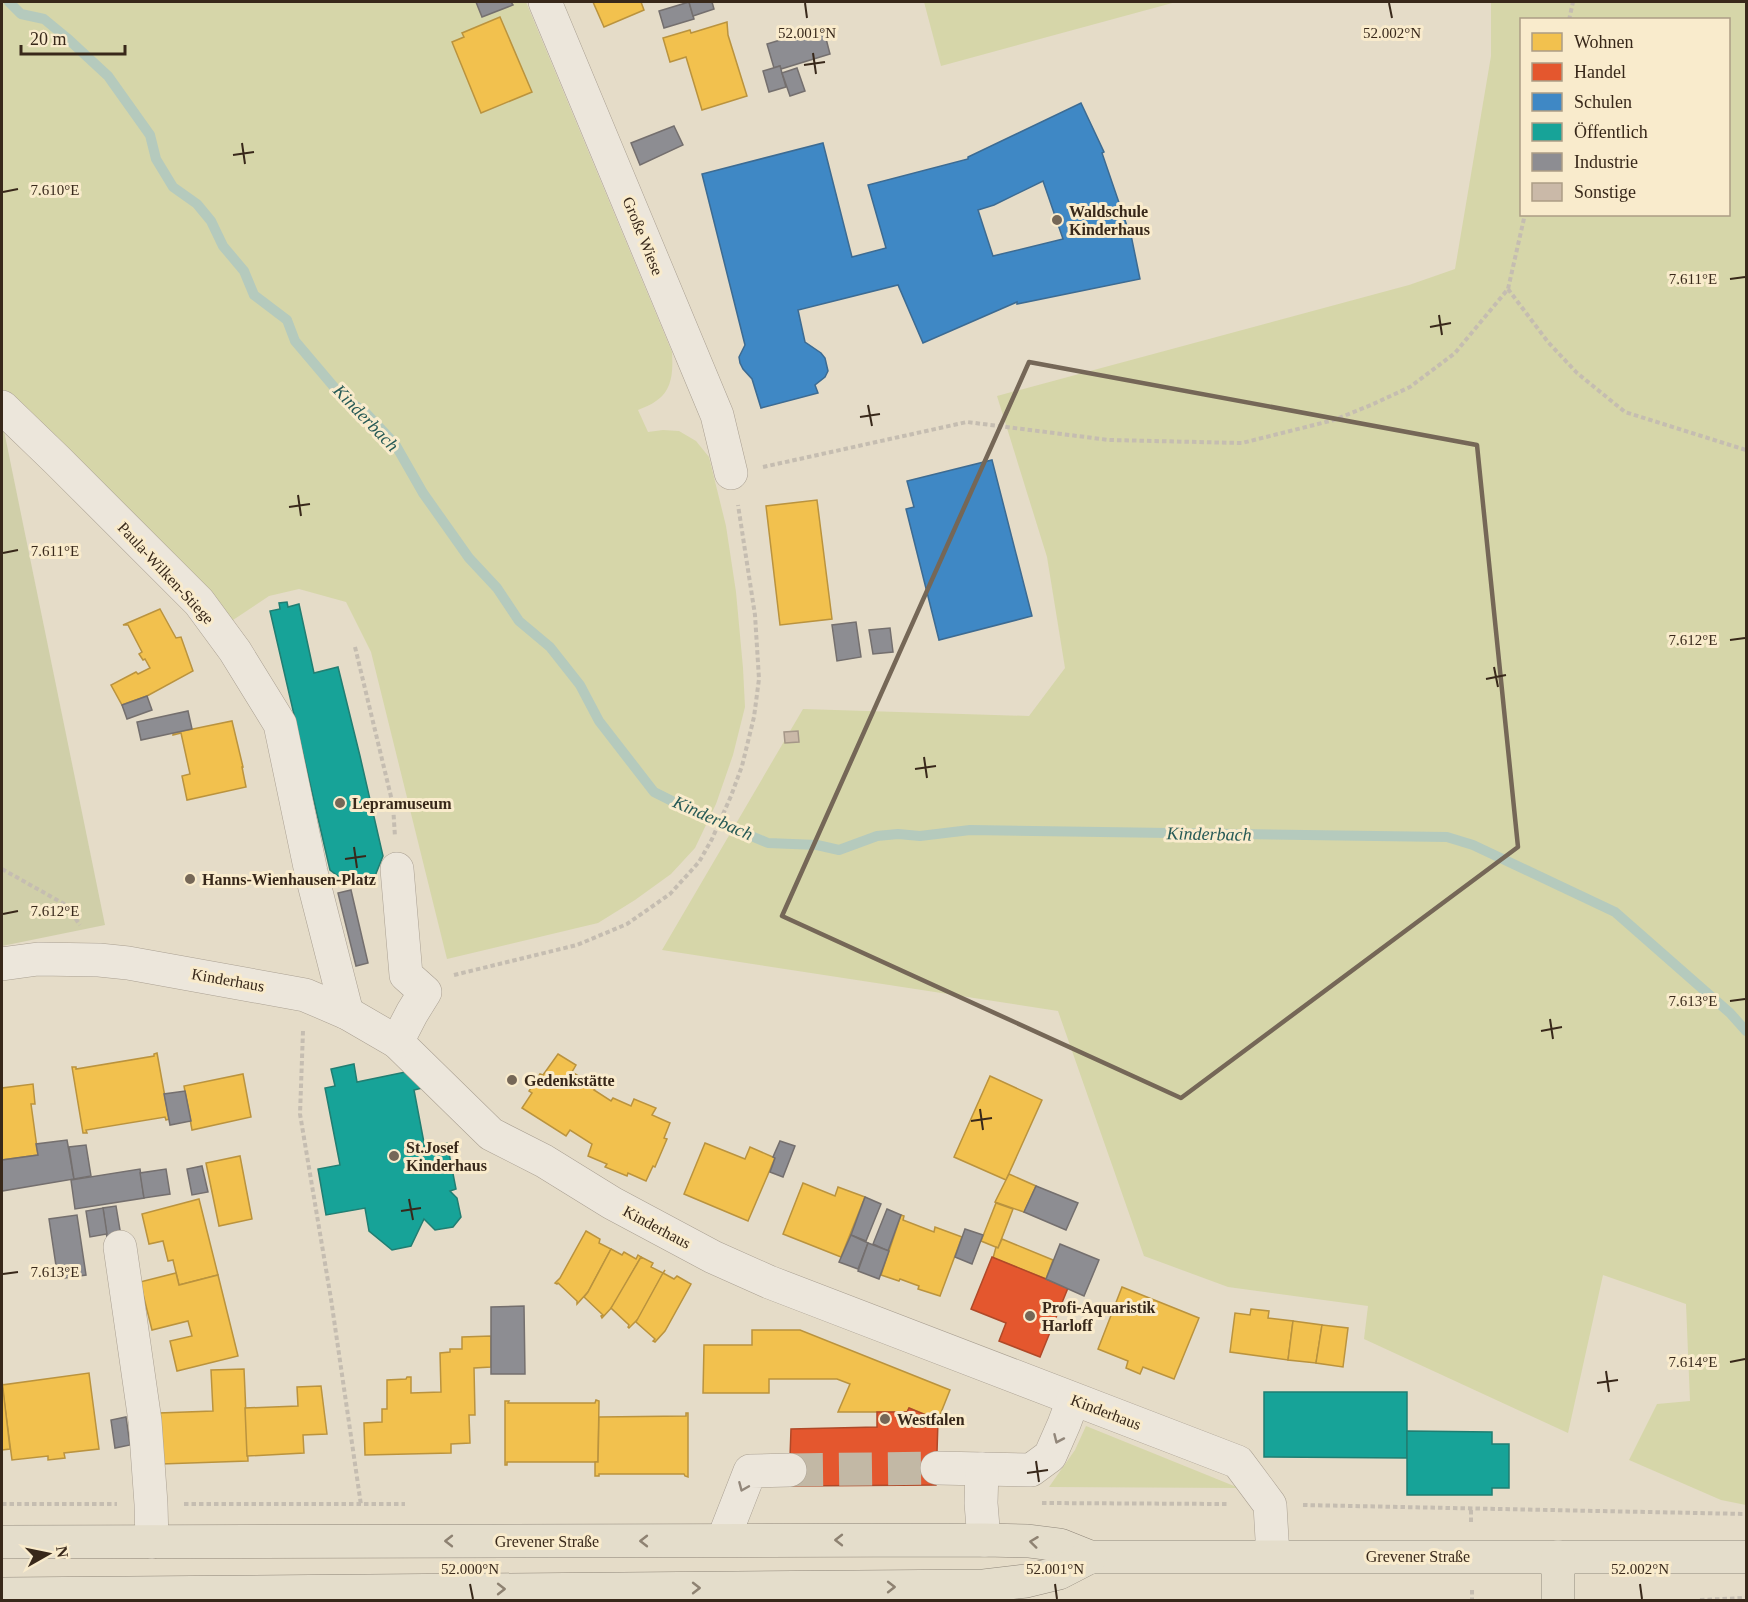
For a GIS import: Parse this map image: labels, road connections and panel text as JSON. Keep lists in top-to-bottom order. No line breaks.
{"streets":{"main road":["Grevener Straße"],"street":["Große Wiese","Paula-Wilken-Stiege","Kinderhaus"]},"crossings":[["Paula-Wilken-Stiege","Kinderhaus"]],"water":["Kinderbach"],"places":["Waldschule Kinderhaus","Lepramuseum","Hanns-Wienhausen-Platz","Gedenkstätte","St.Josef Kinderhaus","Profi-Aquaristik Harloff","Westfalen"],"legend":["Wohnen","Handel","Schulen","Öffentlich","Industrie","Sonstige"],"scale_bar":"20 m","north":"right","coordinates":["52.001°N","52.002°N","7.610°E","7.611°E","7.612°E","7.613°E","7.614°E","52.000°N"]}
